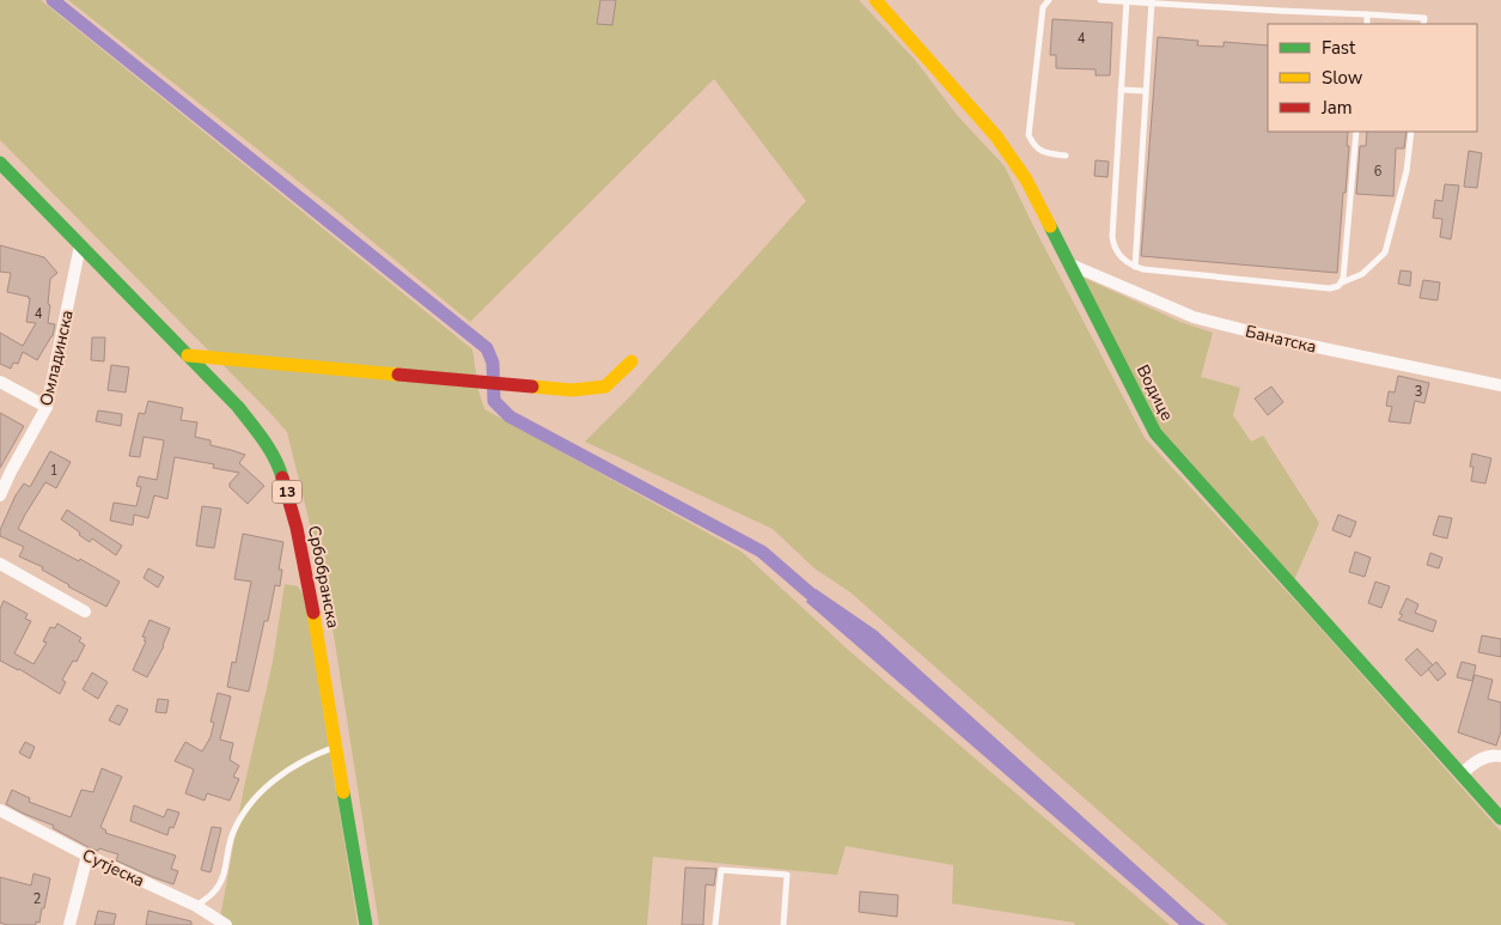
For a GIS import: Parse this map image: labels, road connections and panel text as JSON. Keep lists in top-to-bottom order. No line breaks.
{"streets":{"street":["Банатска","Омладинска","Водице","13","Србобранска","Сутјеска"]},"crossings":[["Банатска","Водице"],["Омладинска","Србобранска"]],"house_numbers":["4","6","4","3","1","2"],"legend":["Fast","Slow","Jam"]}
